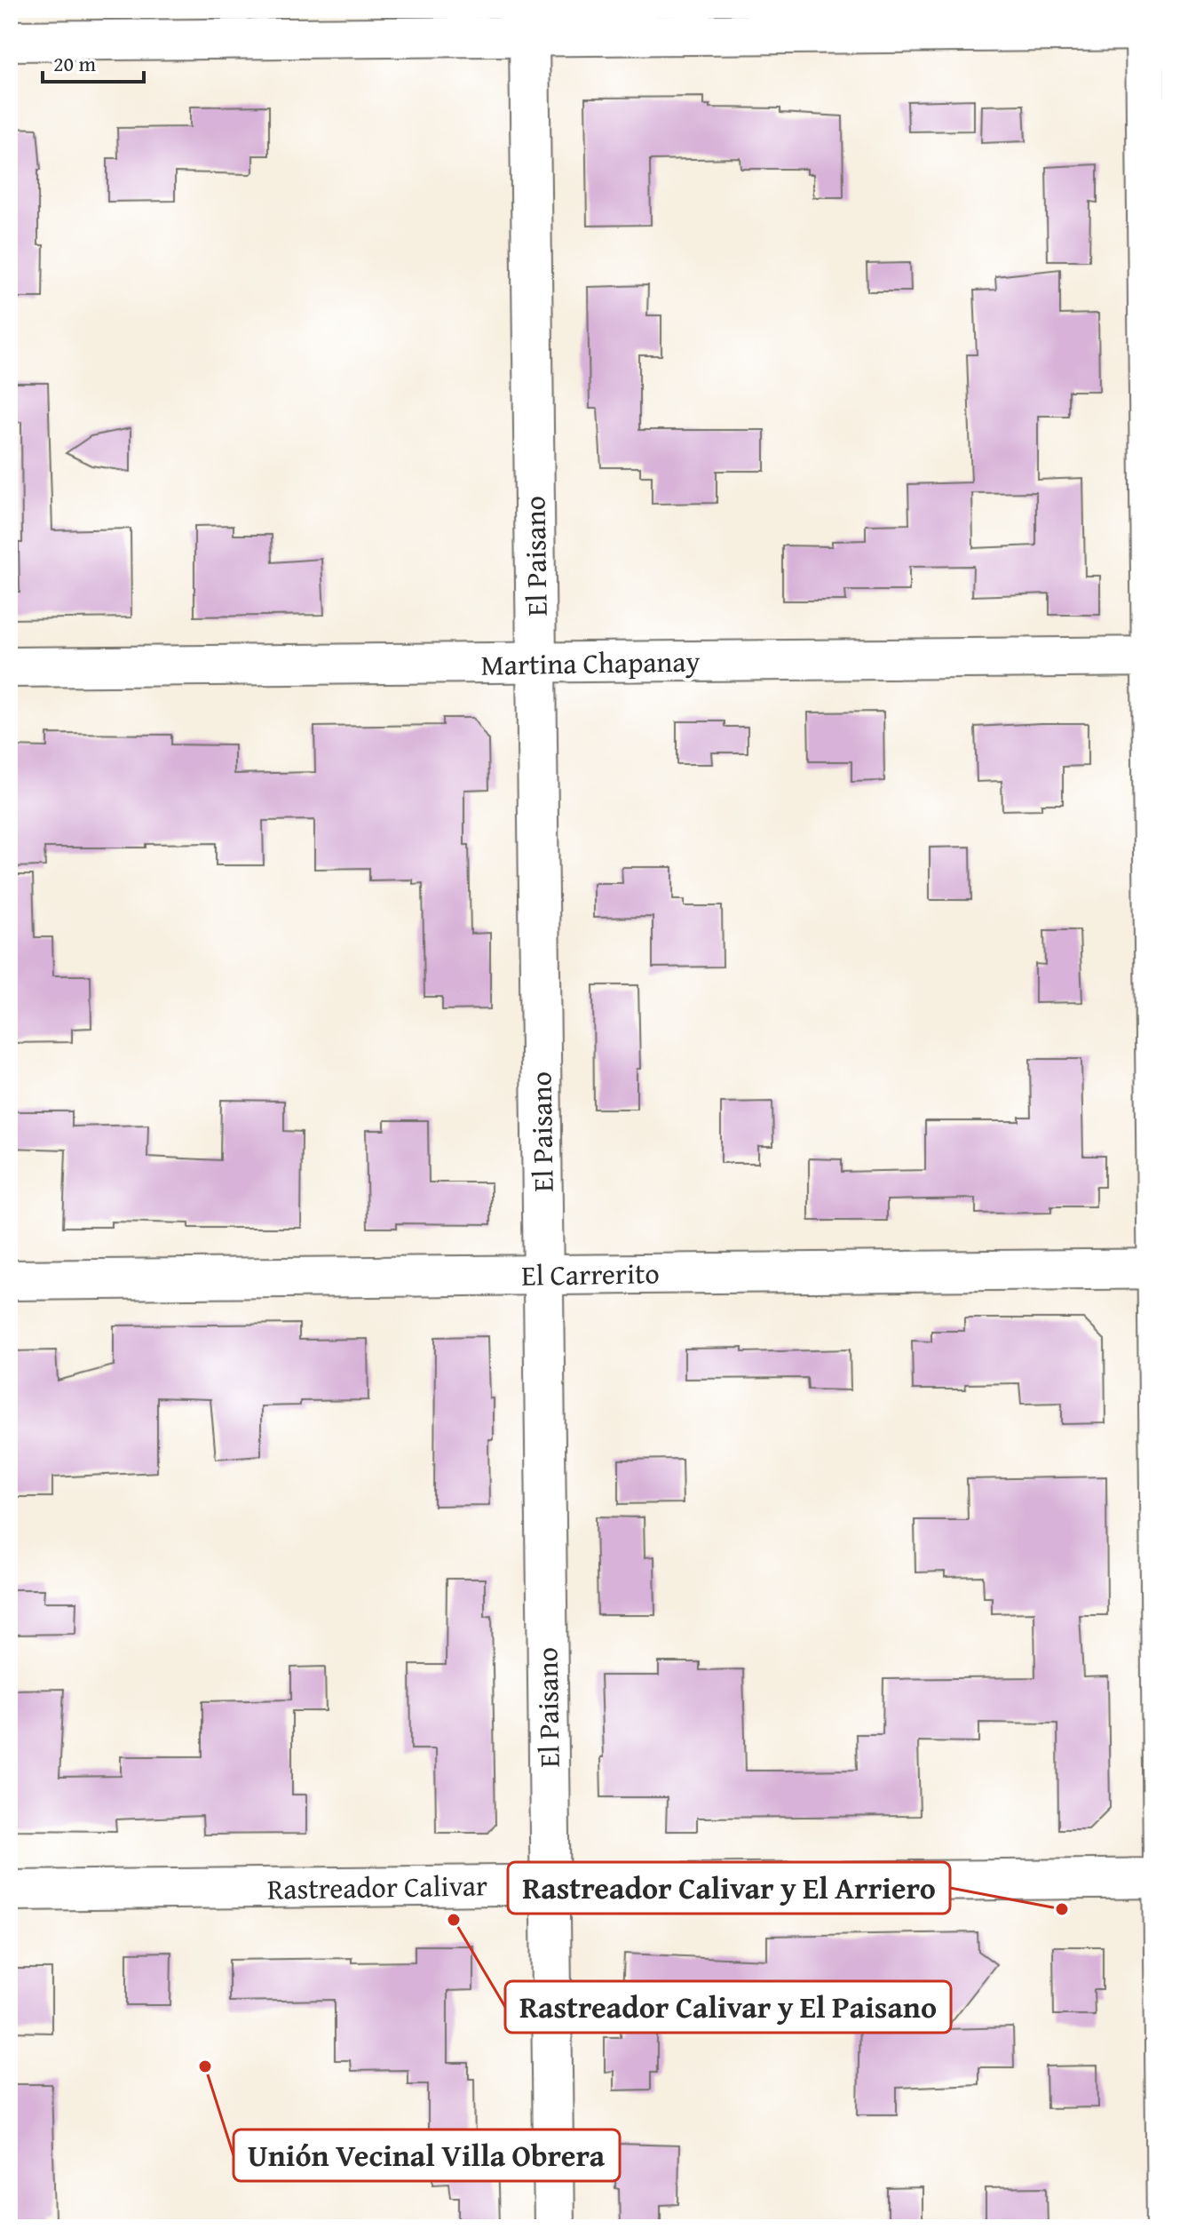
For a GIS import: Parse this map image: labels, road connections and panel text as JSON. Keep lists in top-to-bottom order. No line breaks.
{"streets":{"street":["El Paisano","Martina Chapanay","El Carrerito","Rastreador Calivar"]},"crossings":[["El Paisano","Martina Chapanay"],["El Paisano","El Carrerito"],["El Paisano","Rastreador Calivar"]],"places":["Rastreador Calivar y El Arriero","Rastreador Calivar y El Paisano","Unión Vecinal Villa Obrera"],"scale_bar":"20 m"}
